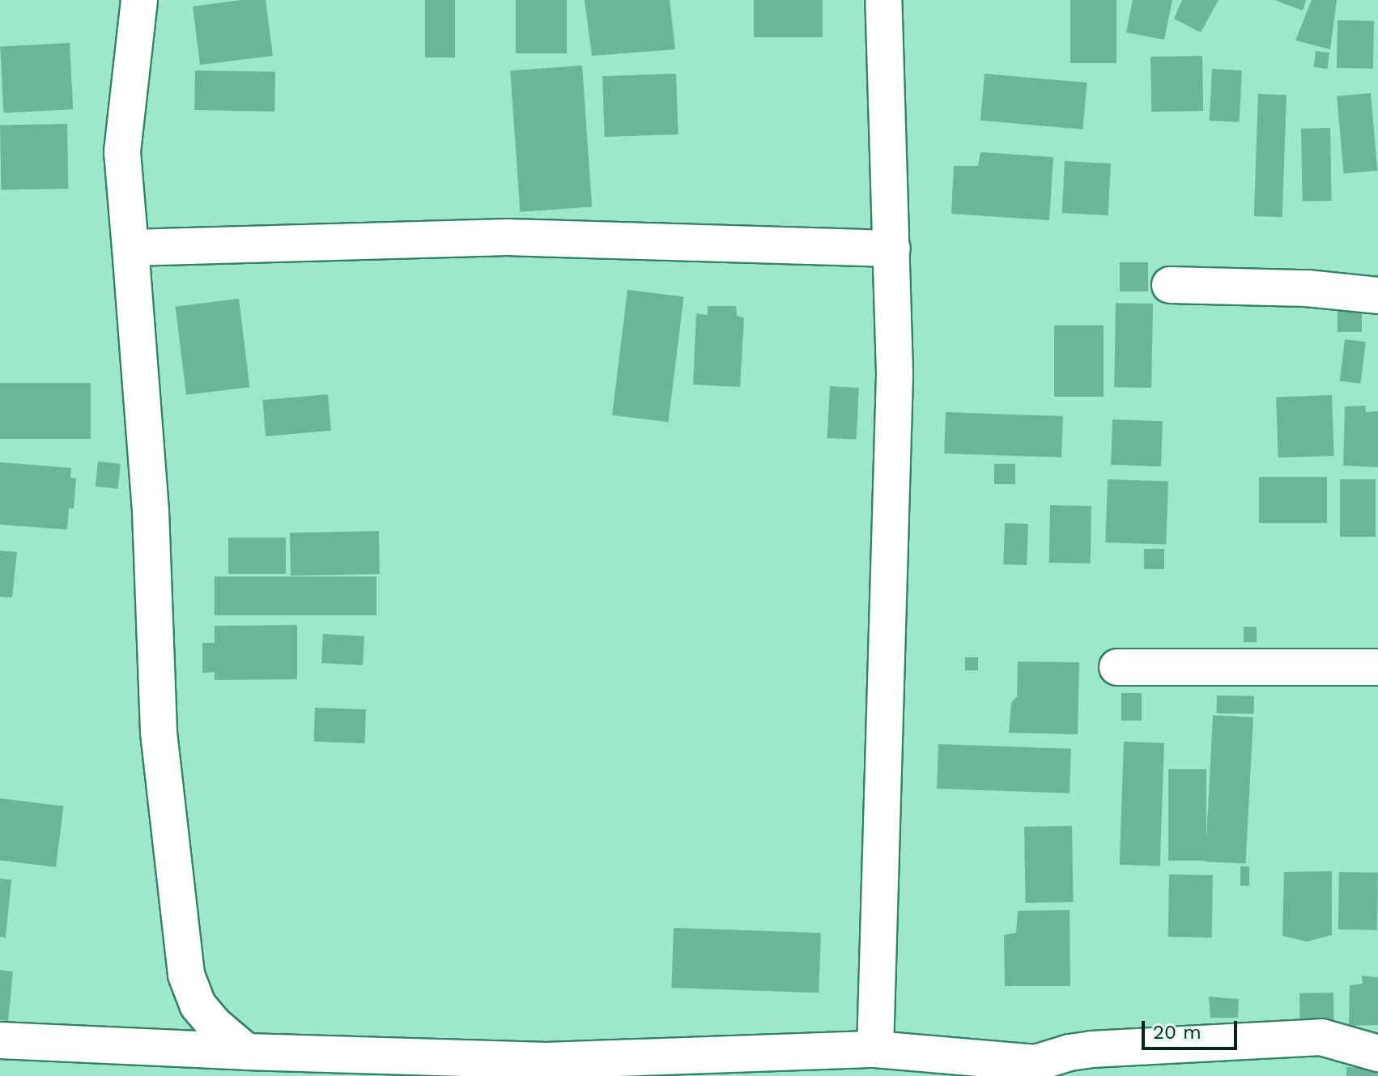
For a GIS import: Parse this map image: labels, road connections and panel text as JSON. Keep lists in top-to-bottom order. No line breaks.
{"scale_bar":"20 m"}
